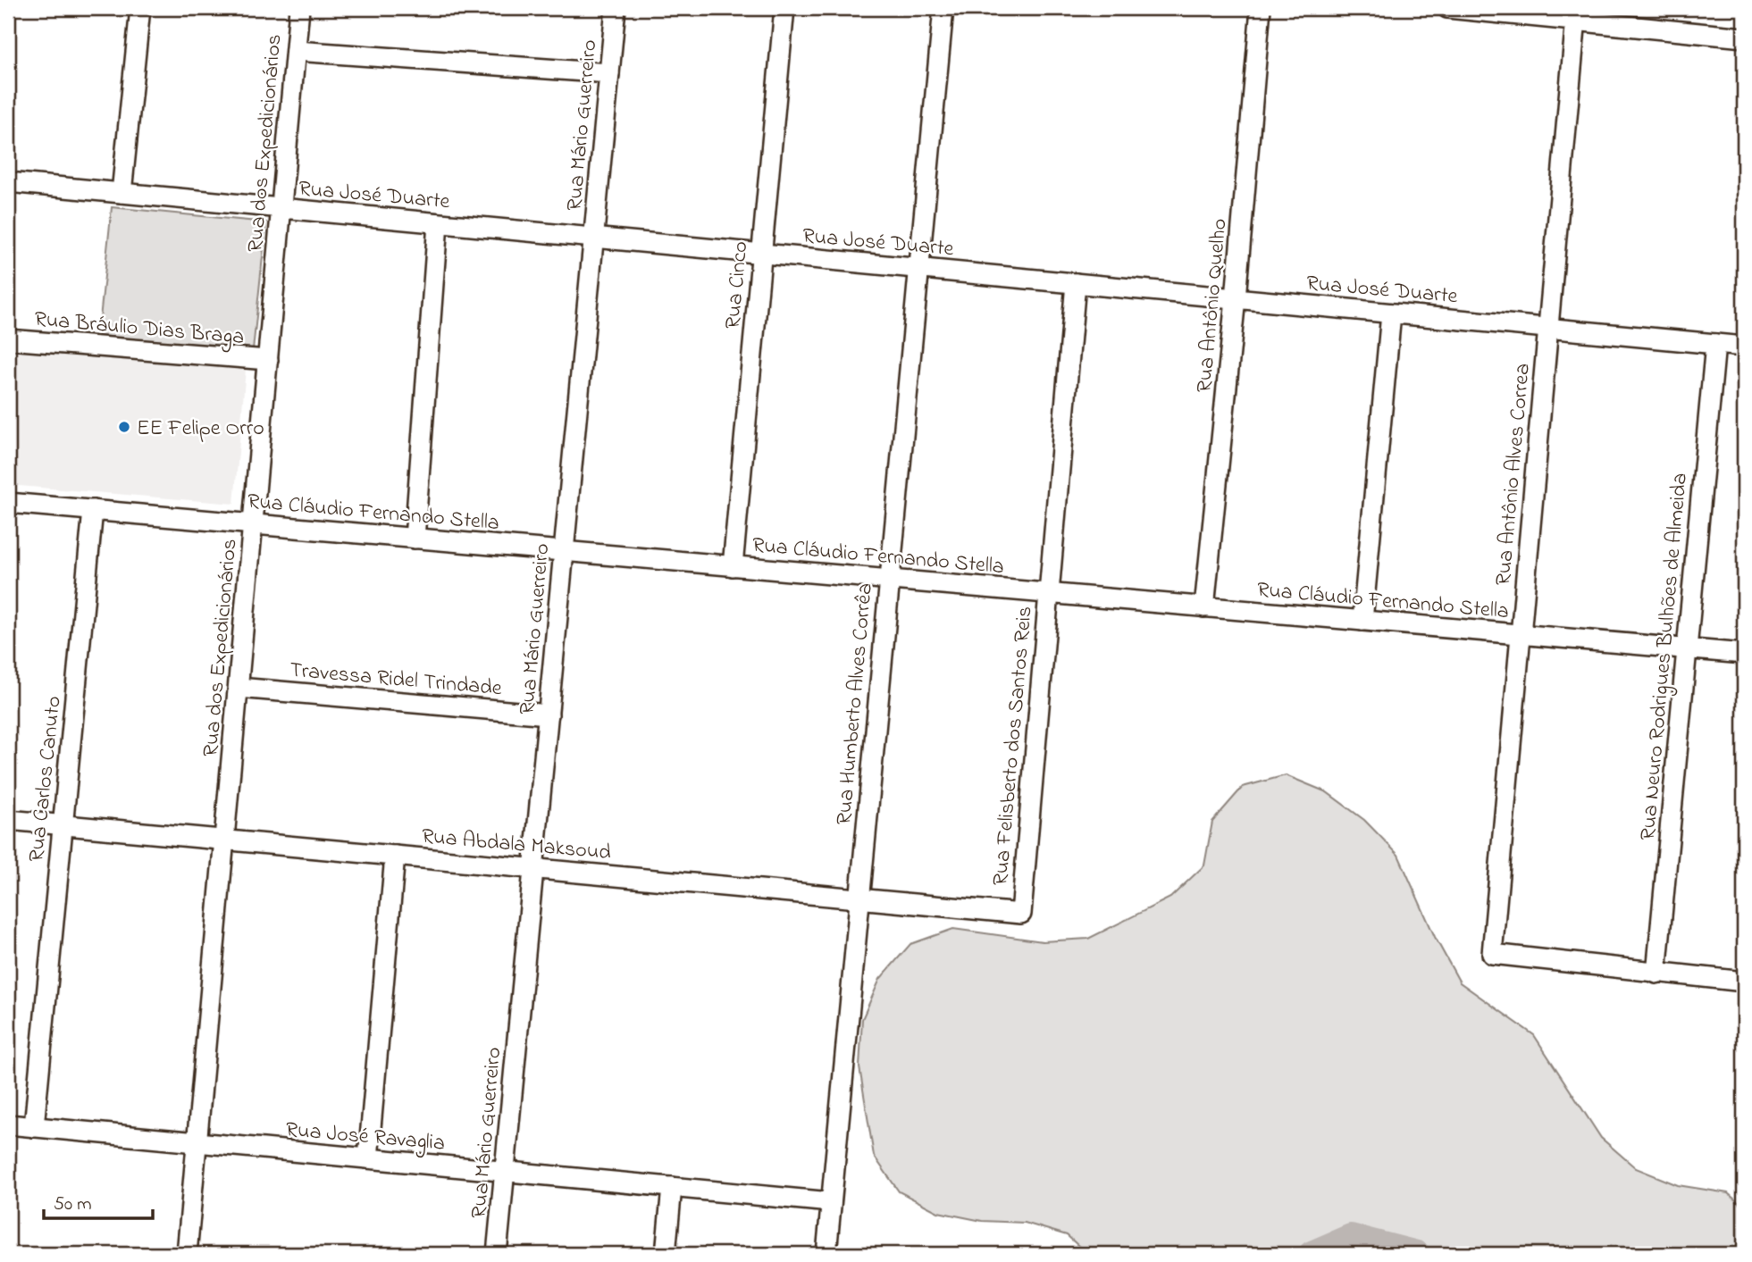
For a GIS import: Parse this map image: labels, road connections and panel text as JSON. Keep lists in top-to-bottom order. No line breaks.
{"streets":{"street":["Rua Mário Guerreiro","Rua dos Expedicionários","Rua José Duarte","Rua Cinco","Rua Antônio Quelho","Rua Bráulio Dias Braga","Rua Antônio Alves Correa","Rua Cláudio Fernando Stella","Rua Neuro Rodrigues Bulhões de Almeida","Travessa Ridel Trindade","Rua Humberto Alves Corrêa","Rua Felisberto dos Santos Reis","Rua Carlos Canuto","Rua Abdala Maksoud","Rua José Ravaglia"]},"crossings":[["Rua Mário Guerreiro","Rua José Duarte"],["Rua Mário Guerreiro","Rua Cláudio Fernando Stella"],["Rua Mário Guerreiro","Travessa Ridel Trindade"],["Rua Mário Guerreiro","Rua Abdala Maksoud"],["Rua Mário Guerreiro","Rua José Ravaglia"],["Rua dos Expedicionários","Rua José Duarte"],["Rua dos Expedicionários","Rua Bráulio Dias Braga"],["Rua dos Expedicionários","Rua Cláudio Fernando Stella"],["Rua dos Expedicionários","Travessa Ridel Trindade"],["Rua dos Expedicionários","Rua Abdala Maksoud"],["Rua dos Expedicionários","Rua José Ravaglia"],["Rua José Duarte","Rua Cinco"],["Rua José Duarte","Rua Antônio Quelho"],["Rua José Duarte","Rua Antônio Alves Correa"],["Rua José Duarte","Rua Neuro Rodrigues Bulhões de Almeida"],["Rua José Duarte","Rua Humberto Alves Corrêa"],["Rua José Duarte","Rua Felisberto dos Santos Reis"],["Rua Cinco","Rua Cláudio Fernando Stella"],["Rua Antônio Quelho","Rua Cláudio Fernando Stella"],["Rua Antônio Alves Correa","Rua Cláudio Fernando Stella"],["Rua Antônio Alves Correa","Rua Neuro Rodrigues Bulhões de Almeida"],["Rua Cláudio Fernando Stella","Rua Neuro Rodrigues Bulhões de Almeida"],["Rua Cláudio Fernando Stella","Rua Humberto Alves Corrêa"],["Rua Cláudio Fernando Stella","Rua Felisberto dos Santos Reis"],["Rua Cláudio Fernando Stella","Rua Carlos Canuto"],["Rua Humberto Alves Corrêa","Rua Abdala Maksoud"],["Rua Humberto Alves Corrêa","Rua José Ravaglia"],["Rua Felisberto dos Santos Reis","Rua Abdala Maksoud"],["Rua Carlos Canuto","Rua Abdala Maksoud"],["Rua Carlos Canuto","Rua José Ravaglia"]],"places":["EE Felipe Orro"],"scale_bar":"50 m"}
